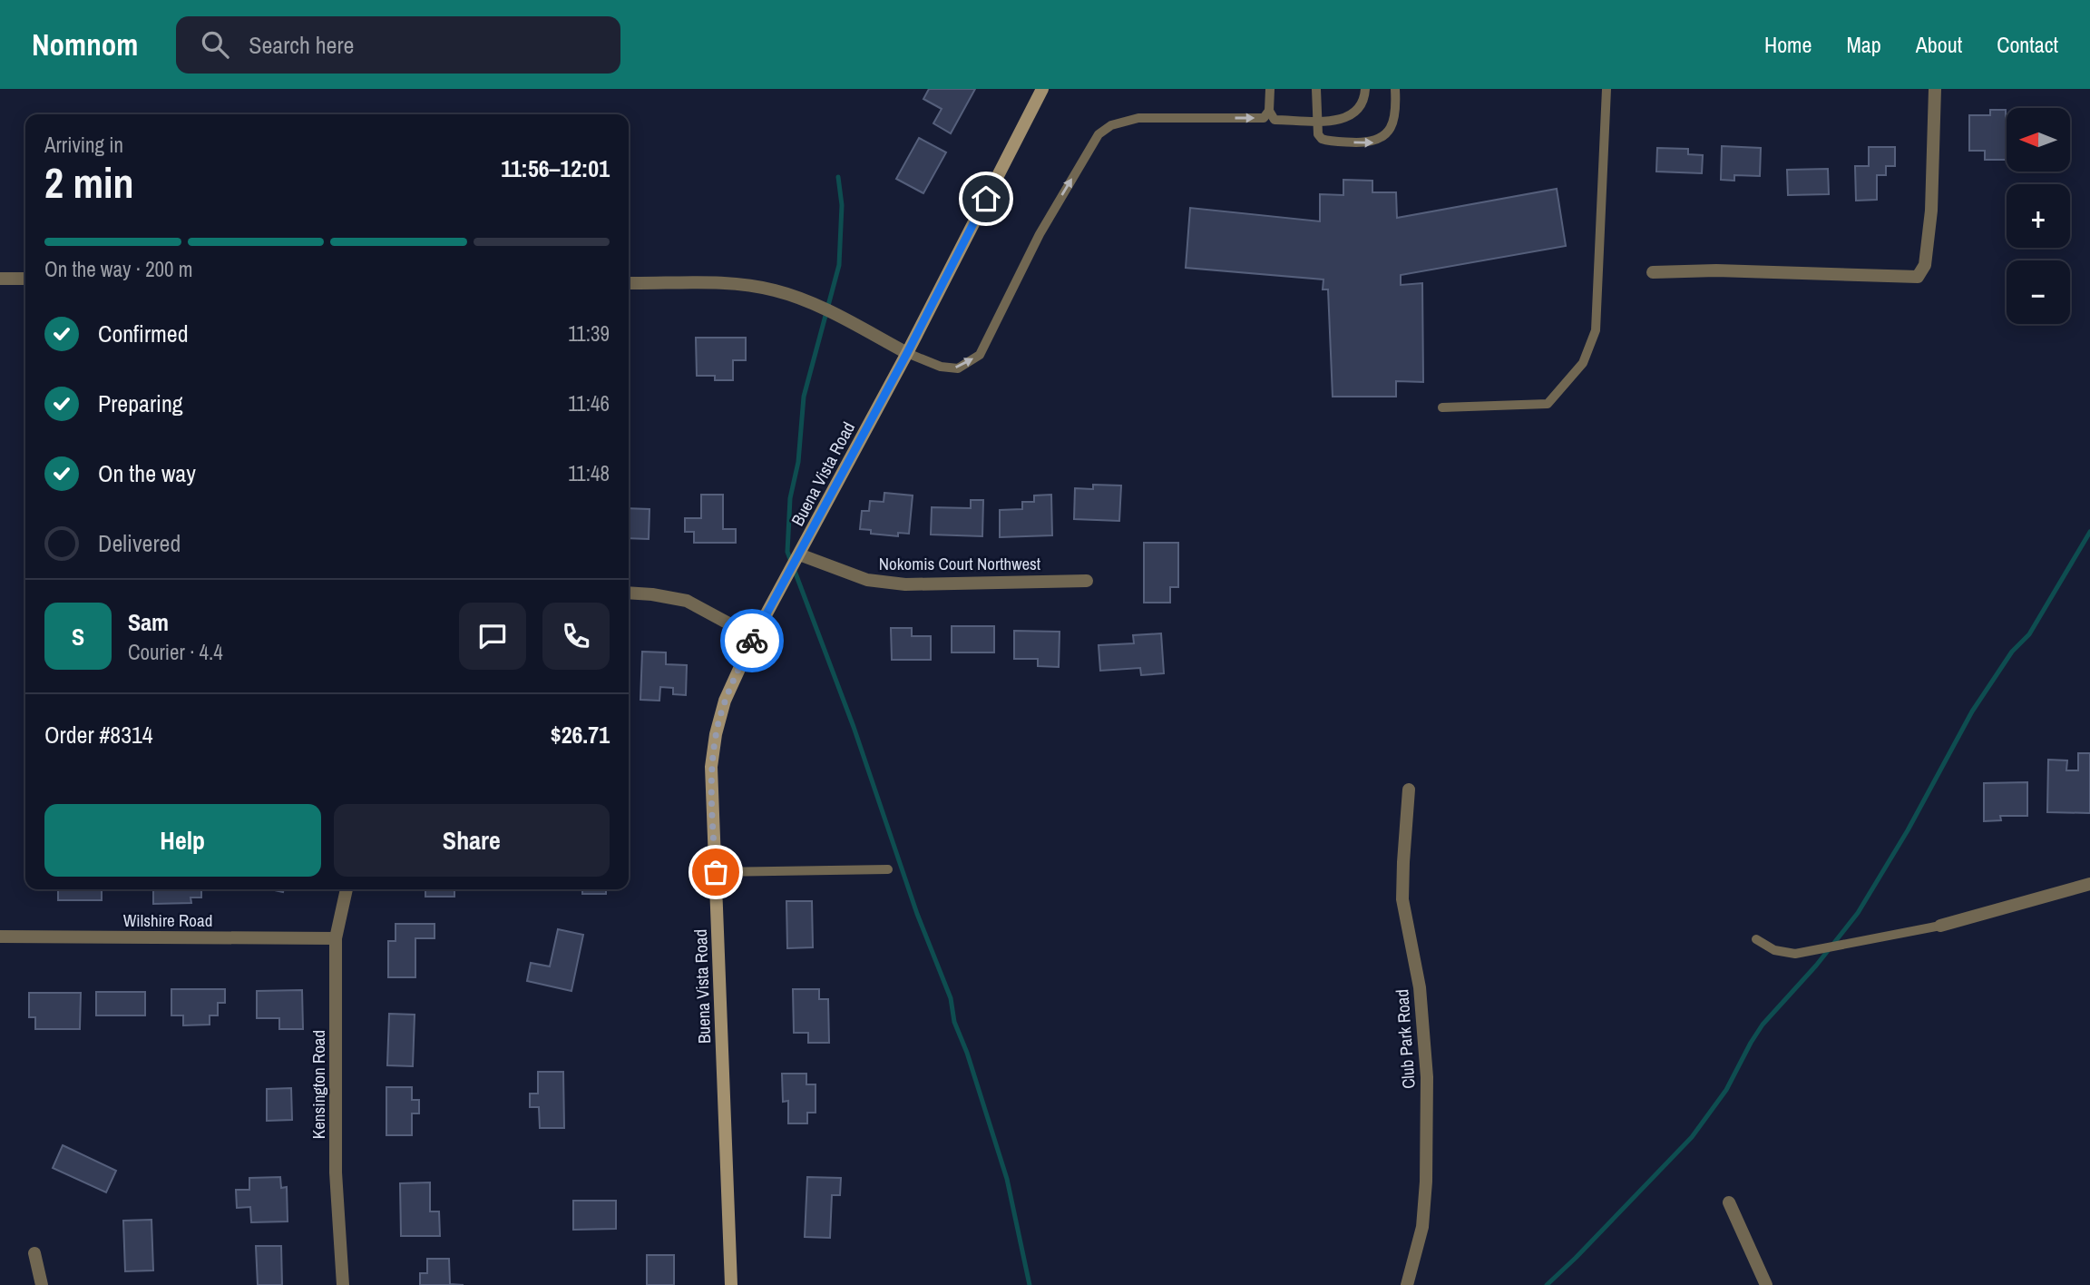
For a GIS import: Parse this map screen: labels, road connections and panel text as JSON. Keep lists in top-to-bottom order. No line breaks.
{"streets":{"street":["Buena Vista Road","Nokomis Court Northwest","Wilshire Road","Club Park Road","Kensington Road"]},"crossings":[["Buena Vista Road","Nokomis Court Northwest"],["Wilshire Road","Kensington Road"]],"north":"left","page":{"header":"Nomnom","search":"Search here","nav":["Home","Map","About","Contact"],"map_buttons":["+","−"],"heading":["2 min","Arriving in","11:56–12:01"],"panel":["Sam","Courier · 4.4","Order #8314","$26.71"],"bar":"On the way · 200 m","list":[["Confirmed","11:39"],["Preparing","11:46"],["On the way","11:48"],"Delivered"],"round":"S","buttons":["Help","Share"]}}
